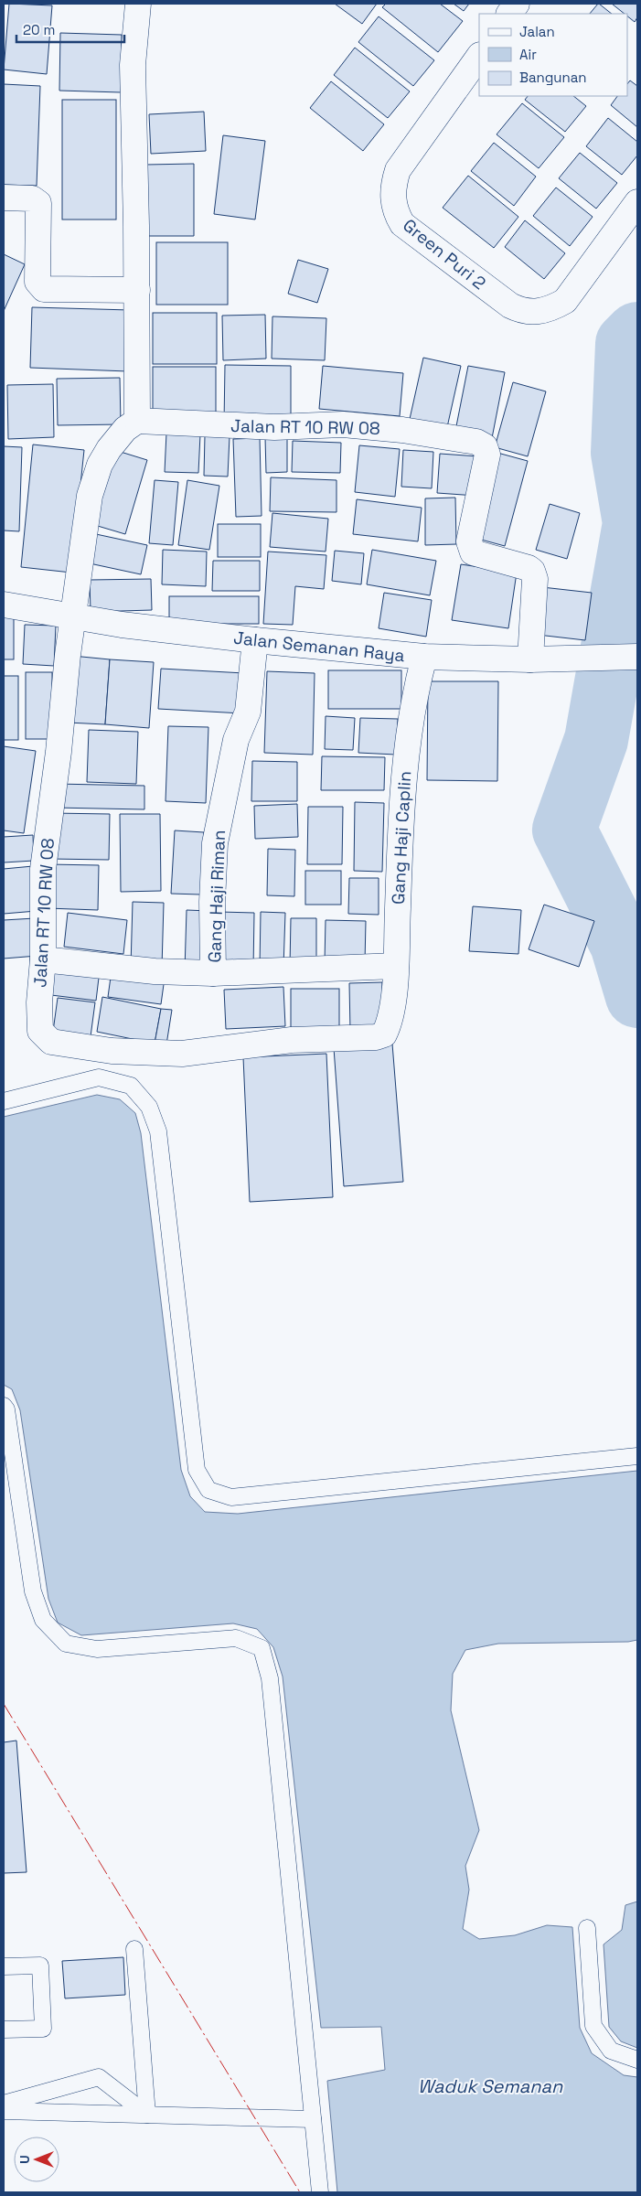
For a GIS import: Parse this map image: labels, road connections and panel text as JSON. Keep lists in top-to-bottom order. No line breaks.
{"streets":{"street":["Green Puri 2","Jalan RT 10 RW 08","Jalan Semanan Raya","Gang Haji Caplin","Gang Haji Riman"]},"crossings":[["Jalan RT 10 RW 08","Jalan Semanan Raya"],["Jalan RT 10 RW 08","Gang Haji Caplin"],["Jalan Semanan Raya","Gang Haji Caplin"],["Jalan Semanan Raya","Gang Haji Riman"],["Gang Haji Caplin","Gang Haji Riman"]],"water":["Waduk Semanan"],"legend":["Jalan","Air","Bangunan"],"scale_bar":"20 m","north":"left"}
